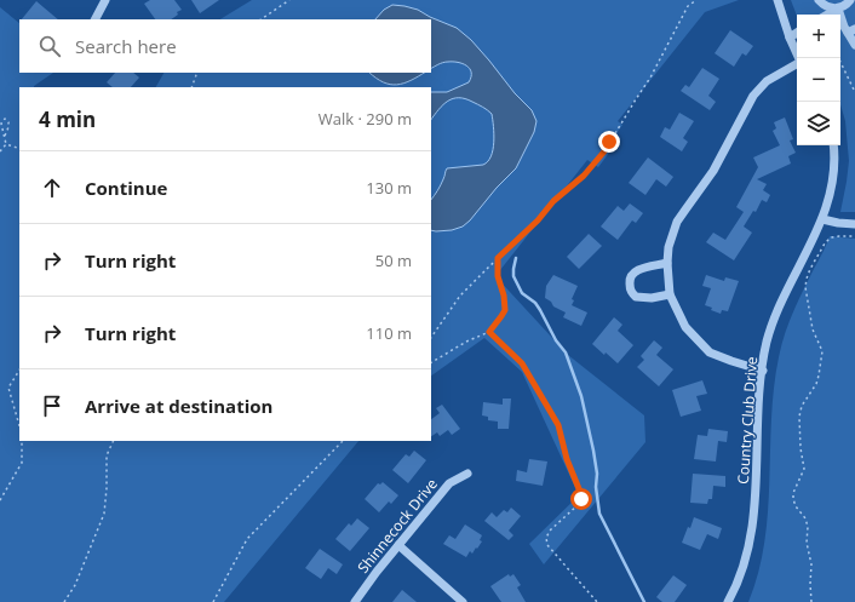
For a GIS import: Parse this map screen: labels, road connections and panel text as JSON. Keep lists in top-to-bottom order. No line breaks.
{"streets":{"street":["Country Club Drive","Shinnecock Drive"]},"page":{"map_buttons":["+","−"],"search":"Search here","heading":["4 min","Walk · 290 m"],"list":[["Continue","130 m"],["Turn right","50 m"],["Turn right","110 m"],"Arrive at destination"]}}
